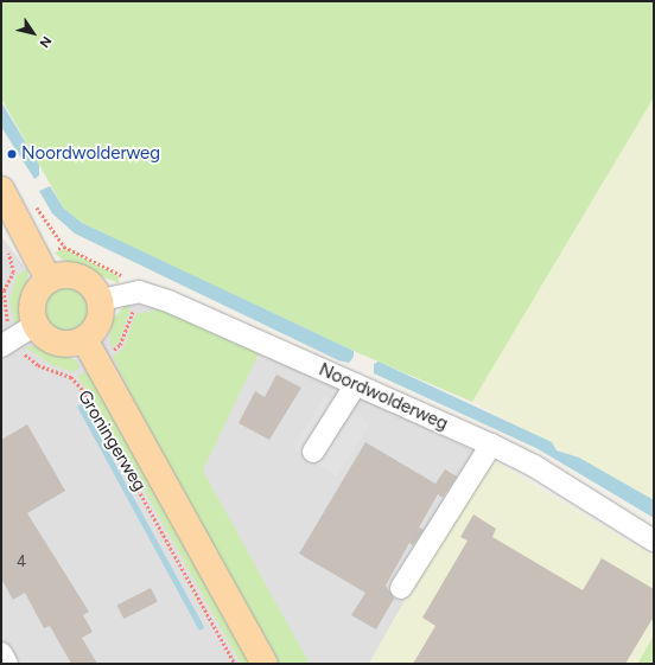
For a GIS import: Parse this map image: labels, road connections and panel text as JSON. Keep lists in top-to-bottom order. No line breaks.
{"streets":{"main road":["Groningerweg"],"street":["Noordwolderweg"]},"crossings":[["Noordwolderweg","Groningerweg"]],"places":["Noordwolderweg"],"house_numbers":["4"],"north":"bottom right"}
